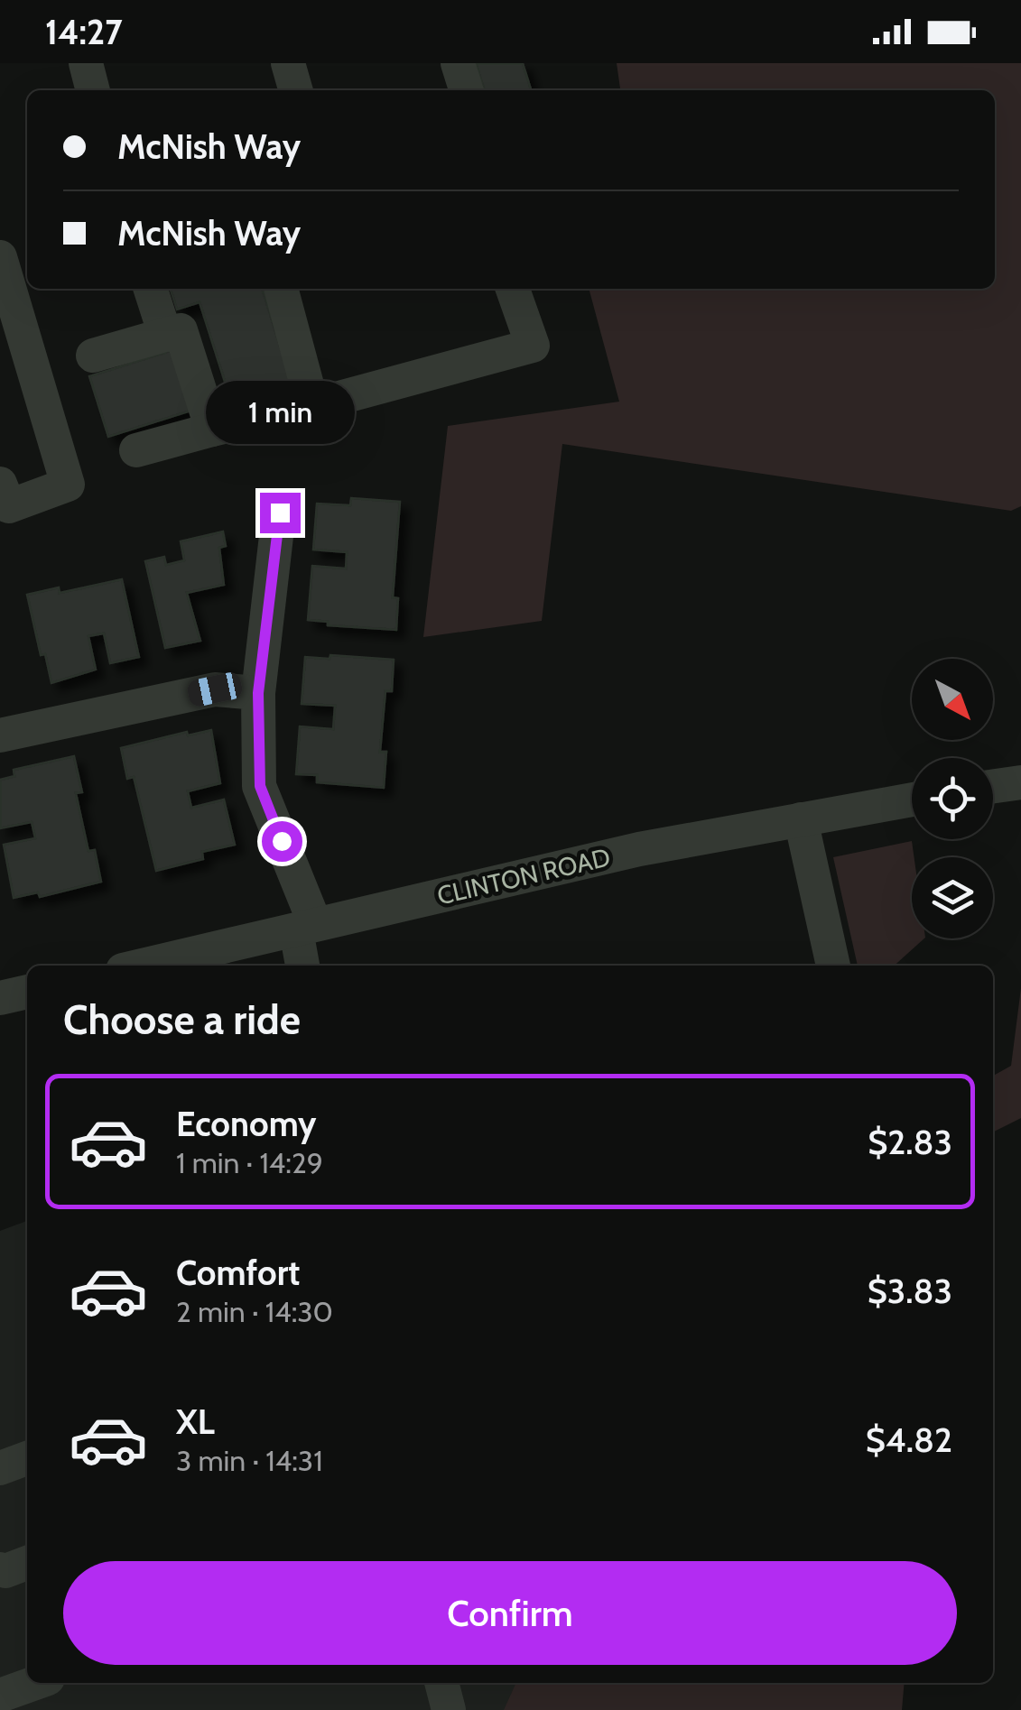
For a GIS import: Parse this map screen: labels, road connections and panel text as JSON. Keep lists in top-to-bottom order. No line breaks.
{"streets":{"street":["CLINTON ROAD"]},"north":"bottom right","page":{"status":"14:27","banner":["McNish Way","McNish Way"],"bubble":"1 min","heading":"Choose a ride","list":[{"name":"Economy","note":"1 min · 14:29","value":"$2.83"},{"name":"Comfort","note":"2 min · 14:30","value":"$3.83"},{"name":"XL","note":"3 min · 14:31","value":"$4.82"}],"buttons":"Confirm"}}
